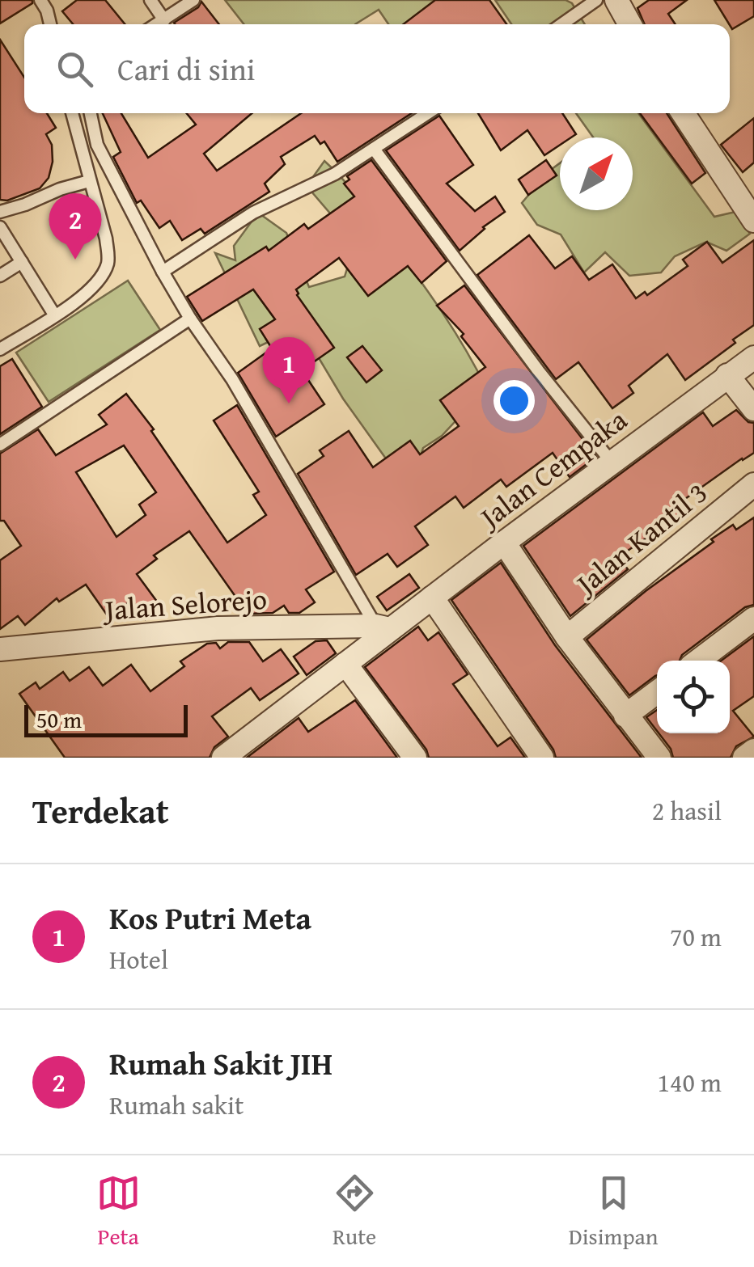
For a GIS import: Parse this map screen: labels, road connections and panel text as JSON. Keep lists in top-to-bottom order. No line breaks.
{"streets":{"street":["Jalan Cempaka","Jalan Kantil 3","Jalan Selorejo"]},"crossings":[["Jalan Cempaka","Jalan Selorejo"]],"scale_bar":"50 m","north":"top right","page":{"search":"Cari di sini","pins":["2","1"],"scale":"50 m","heading":["Terdekat","2 hasil"],"list":[{"mark":"1","name":"Kos Putri Meta","note":"Hotel","value":"70 m"},{"mark":"2","name":"Rumah Sakit JIH","note":"Rumah sakit","value":"140 m"}],"nav":["Peta","Rute","Disimpan"]}}
